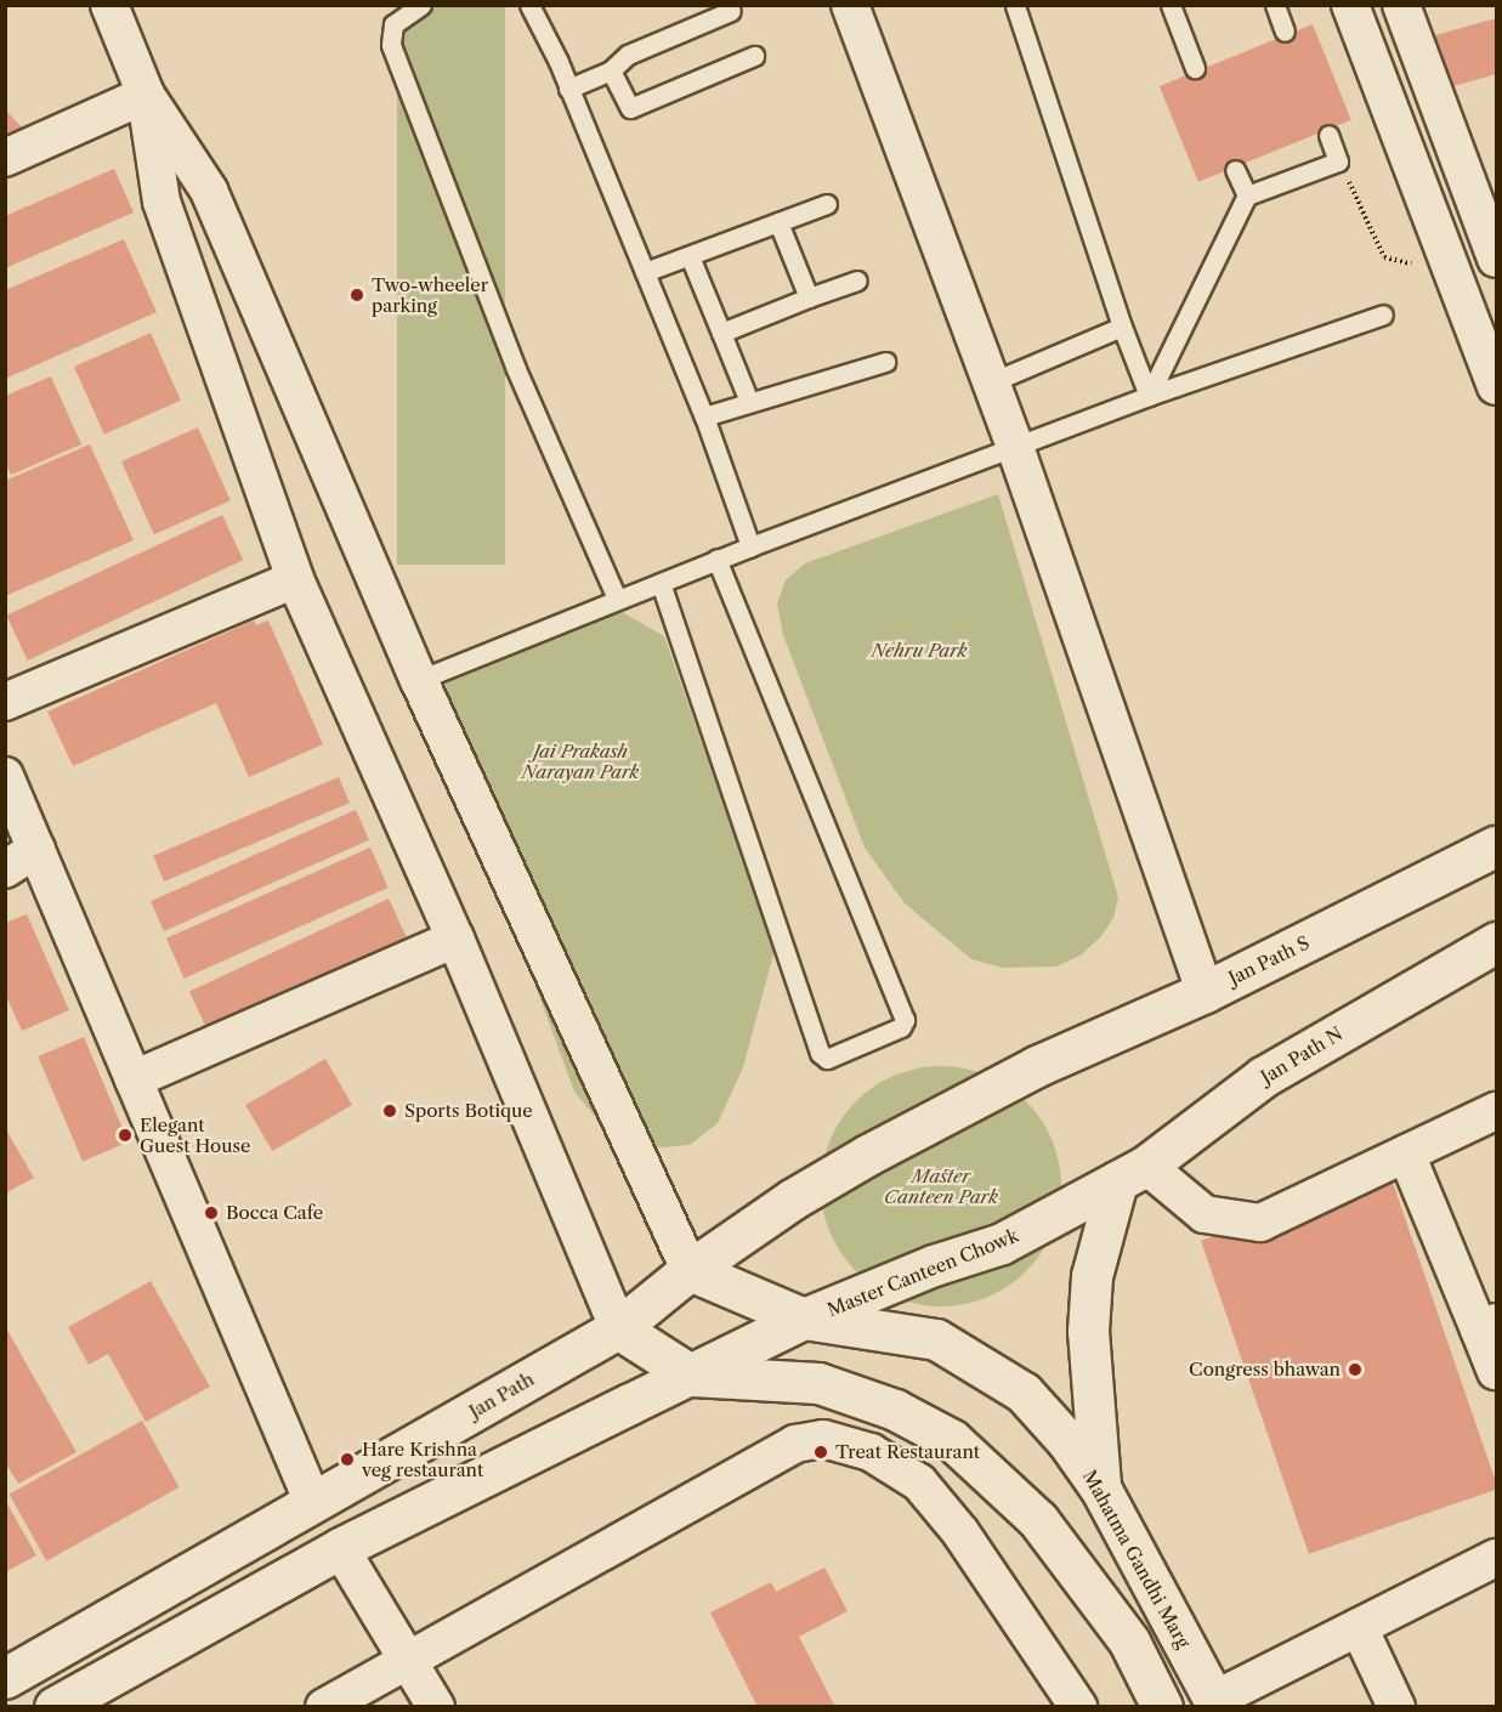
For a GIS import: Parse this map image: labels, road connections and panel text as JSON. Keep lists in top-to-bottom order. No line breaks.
{"streets":{"main road":["Jan Path S","Jan Path N","Master Canteen Chowk","Jan Path","Mahatma Gandhi Marg"]},"crossings":[["Jan Path S","Jan Path"],["Jan Path N","Master Canteen Chowk"],["Master Canteen Chowk","Mahatma Gandhi Marg"],["Jan Path","Mahatma Gandhi Marg"]],"parks":["Nehru Park","Jai Prakash Narayan Park","Master Canteen Park"],"places":["Two-wheeler parking","Sports Botique","Elegant Guest House","Bocca Cafe","Congress bhawan","Treat Restaurant","Hare Krishna veg restaurant"]}
